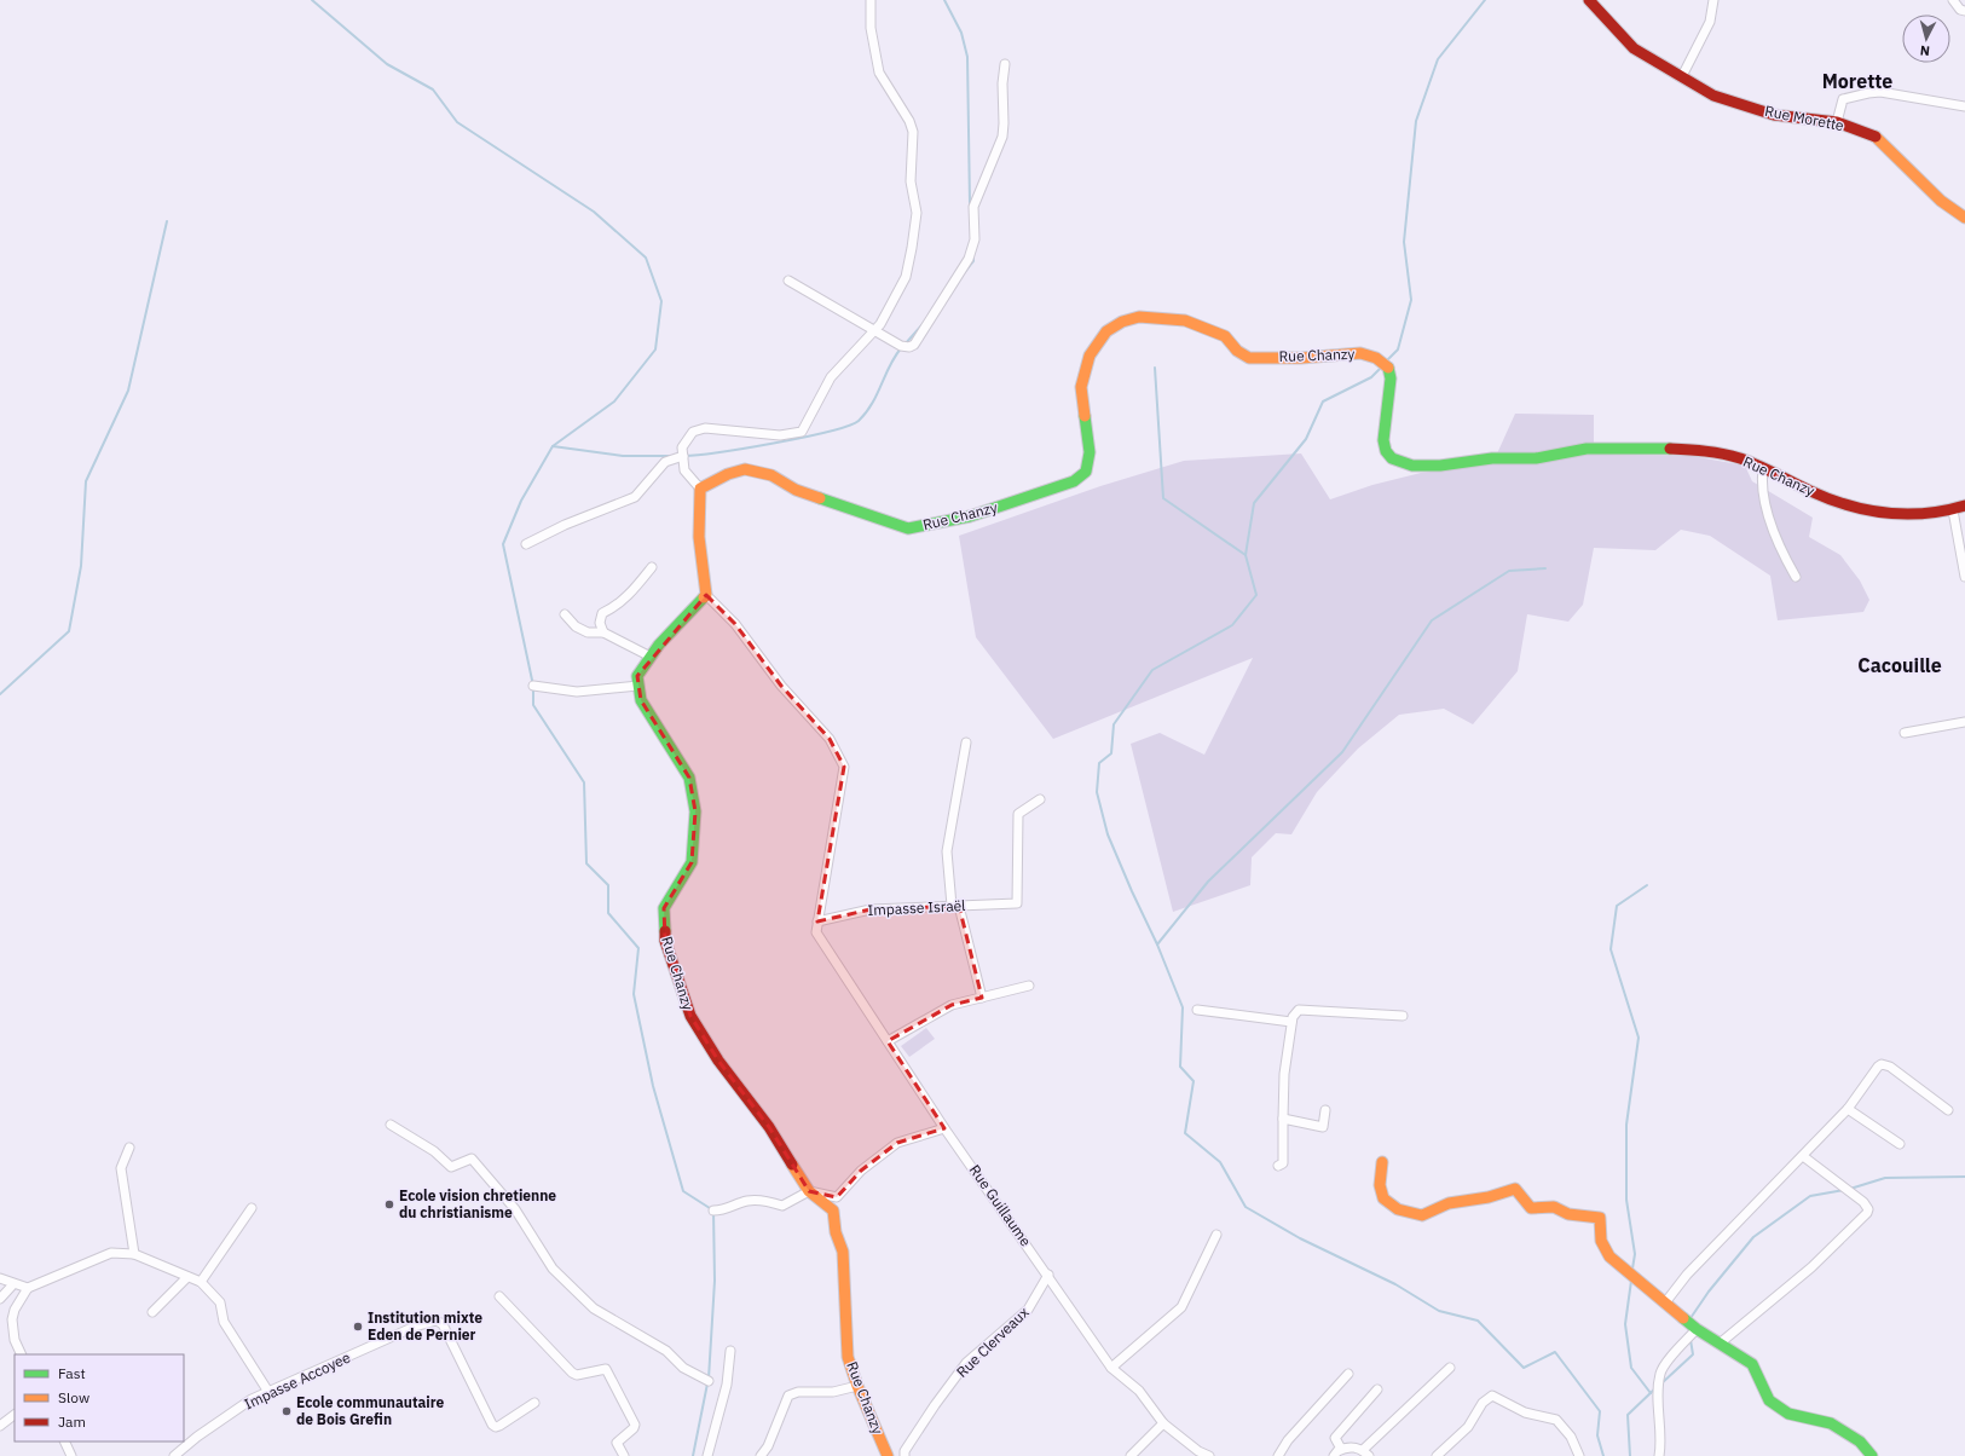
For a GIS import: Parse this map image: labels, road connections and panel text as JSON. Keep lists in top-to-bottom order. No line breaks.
{"streets":{"street":["Rue Morette","Rue Chanzy","Impasse Israël","Rue Guillaume","Rue Clerveaux","Impasse Accoyee"]},"crossings":[["Impasse Israël","Rue Guillaume"],["Rue Guillaume","Rue Clerveaux"]],"districts":["Morette","Cacouille"],"places":["Ecole vision chretienne du christianisme","Institution mixte Eden de Pernier","Ecole communautaire de Bois Grefin"],"legend":["Fast","Slow","Jam"],"north":"bottom"}
